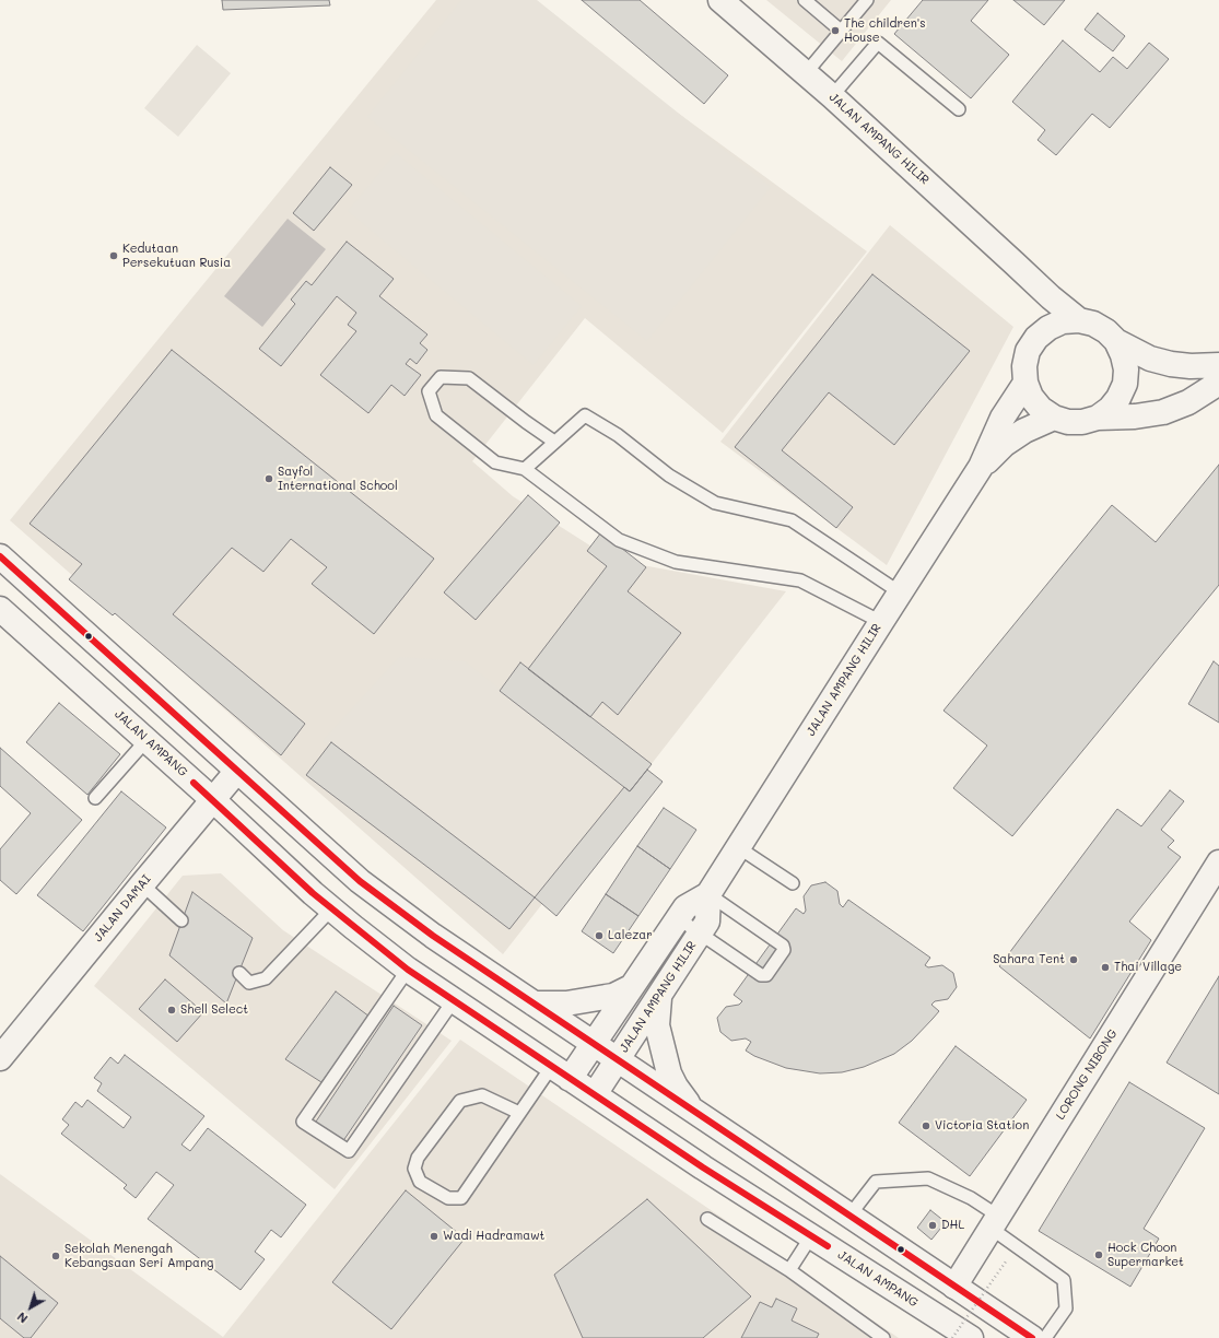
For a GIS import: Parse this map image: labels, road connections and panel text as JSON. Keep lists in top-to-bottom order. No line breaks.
{"streets":{"street":["JALAN AMPANG HILIR","JALAN AMPANG","JALAN DAMAI","LORONG NIBONG"]},"crossings":[["JALAN AMPANG HILIR","JALAN AMPANG"],["JALAN AMPANG","JALAN DAMAI"]],"places":["The children's House","Kedutaan Persekutuan Rusia","Sayfol International School","Lalezar","Sahara Tent","Thai Village","Shell Select","Victoria Station","DHL","Wadi Hadramawt","Hock Choon Supermarket","Sekolah Menengah Kebangsaan Seri Ampang"],"north":"bottom left"}
